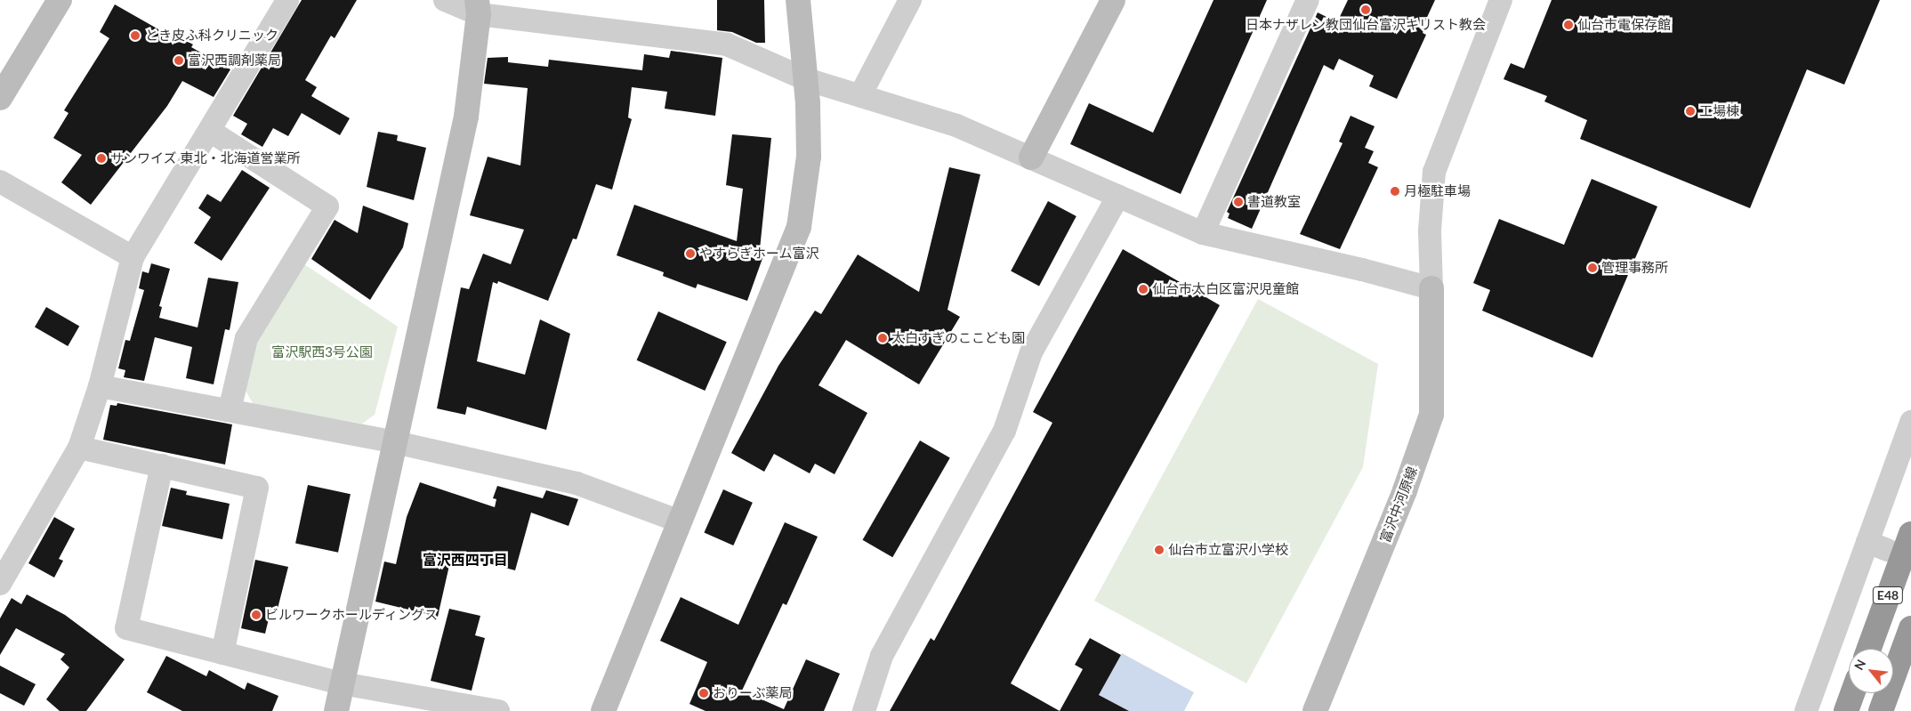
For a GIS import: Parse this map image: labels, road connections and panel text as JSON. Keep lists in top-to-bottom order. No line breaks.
{"streets":{"highway":["E48"],"street":["富沢中河原線"]},"districts":["富沢西四丁目"],"parks":["富沢駅西3号公園"],"places":["日本ナザレン教団仙台富沢キリスト教会","仙台市電保存館","とき皮ふ科クリニック","富沢西調剤薬局","工場棟","サンワイズ 東北・北海道営業所","月極駐車場","書道教室","やすらぎホーム富沢","管理事務所","仙台市太白区富沢児童館","太白すぎのここども園","仙台市立富沢小学校","ビルワークホールディングス","おりーぶ薬局"],"north":"top left"}
